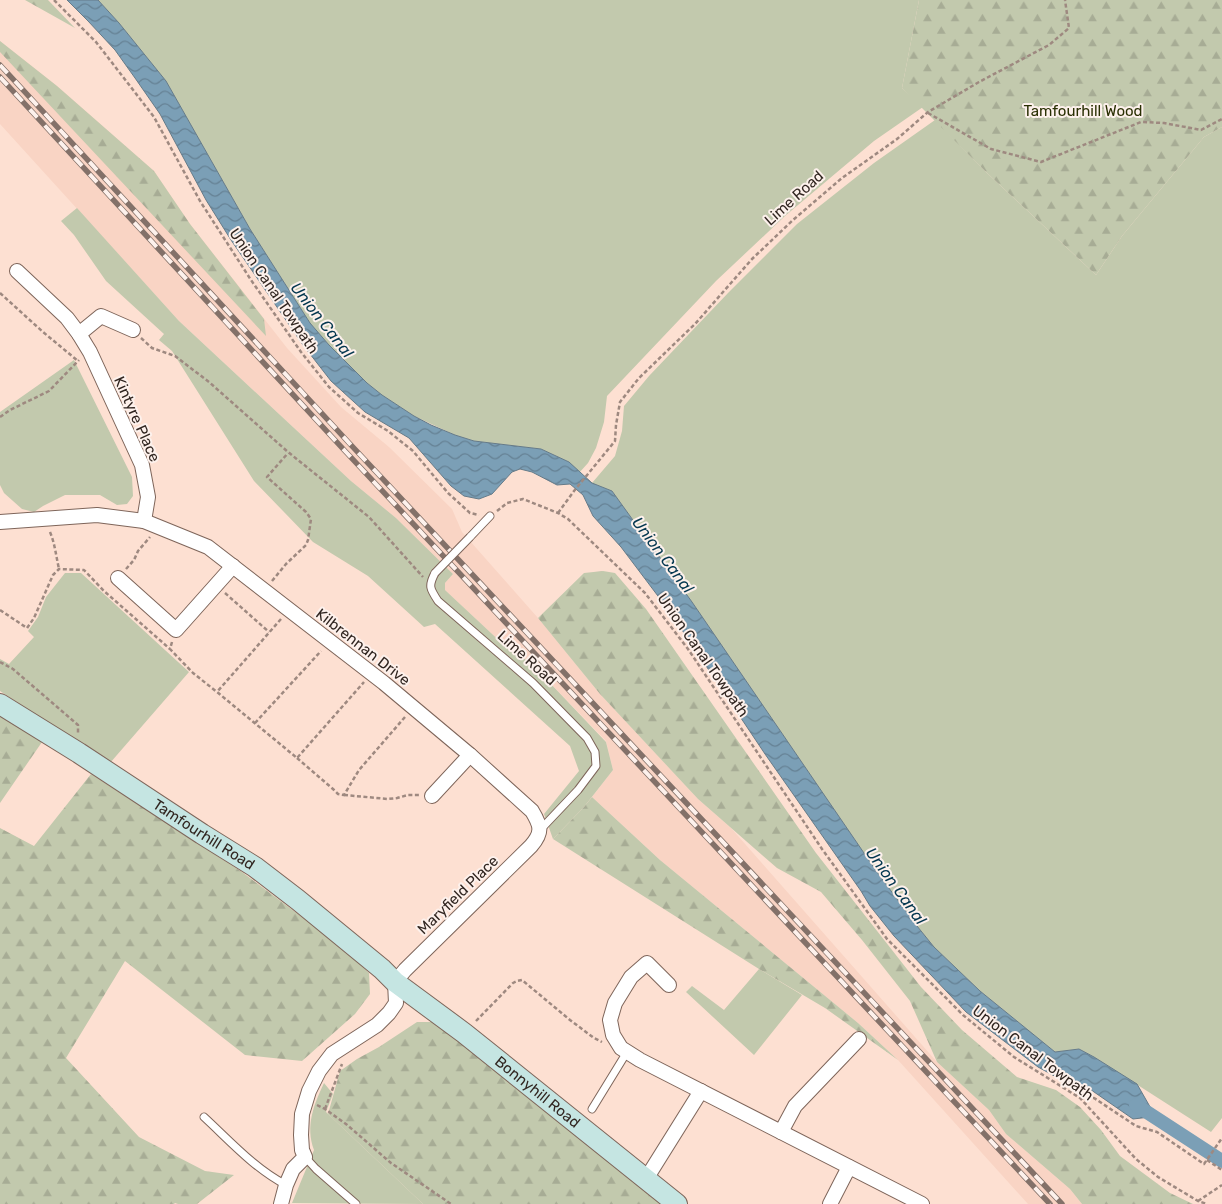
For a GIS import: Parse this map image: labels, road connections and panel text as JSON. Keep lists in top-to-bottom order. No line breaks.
{"streets":{"main road":["Tamfourhill Road","Bonnyhill Road"],"street":["Kintyre Place","Kilbrennan Drive","Maryfield Place"],"lane":["Lime Road"],"path":["Union Canal Towpath"]},"crossings":[["Lime Road","Union Canal Towpath"],["Lime Road","Kilbrennan Drive"],["Lime Road","Maryfield Place"],["Kintyre Place","Kilbrennan Drive"],["Kilbrennan Drive","Maryfield Place"],["Tamfourhill Road","Maryfield Place"],["Tamfourhill Road","Bonnyhill Road"],["Maryfield Place","Bonnyhill Road"]],"water":["Union Canal"],"parks":["Tamfourhill Wood"]}
